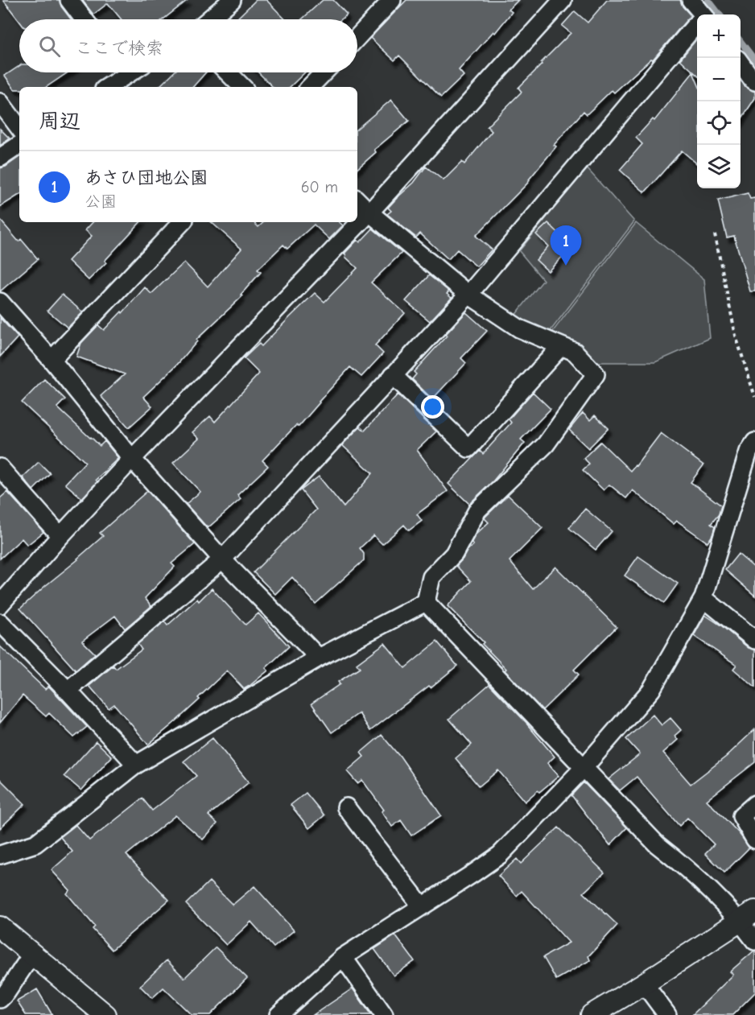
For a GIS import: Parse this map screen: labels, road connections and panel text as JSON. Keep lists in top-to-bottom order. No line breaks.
{"page":{"map_buttons":["+","−"],"search":"ここで検索","heading":"周辺","list":[{"mark":"1","name":"あさひ団地公園","note":"公園","value":"60 m"}],"pins":"1"}}
